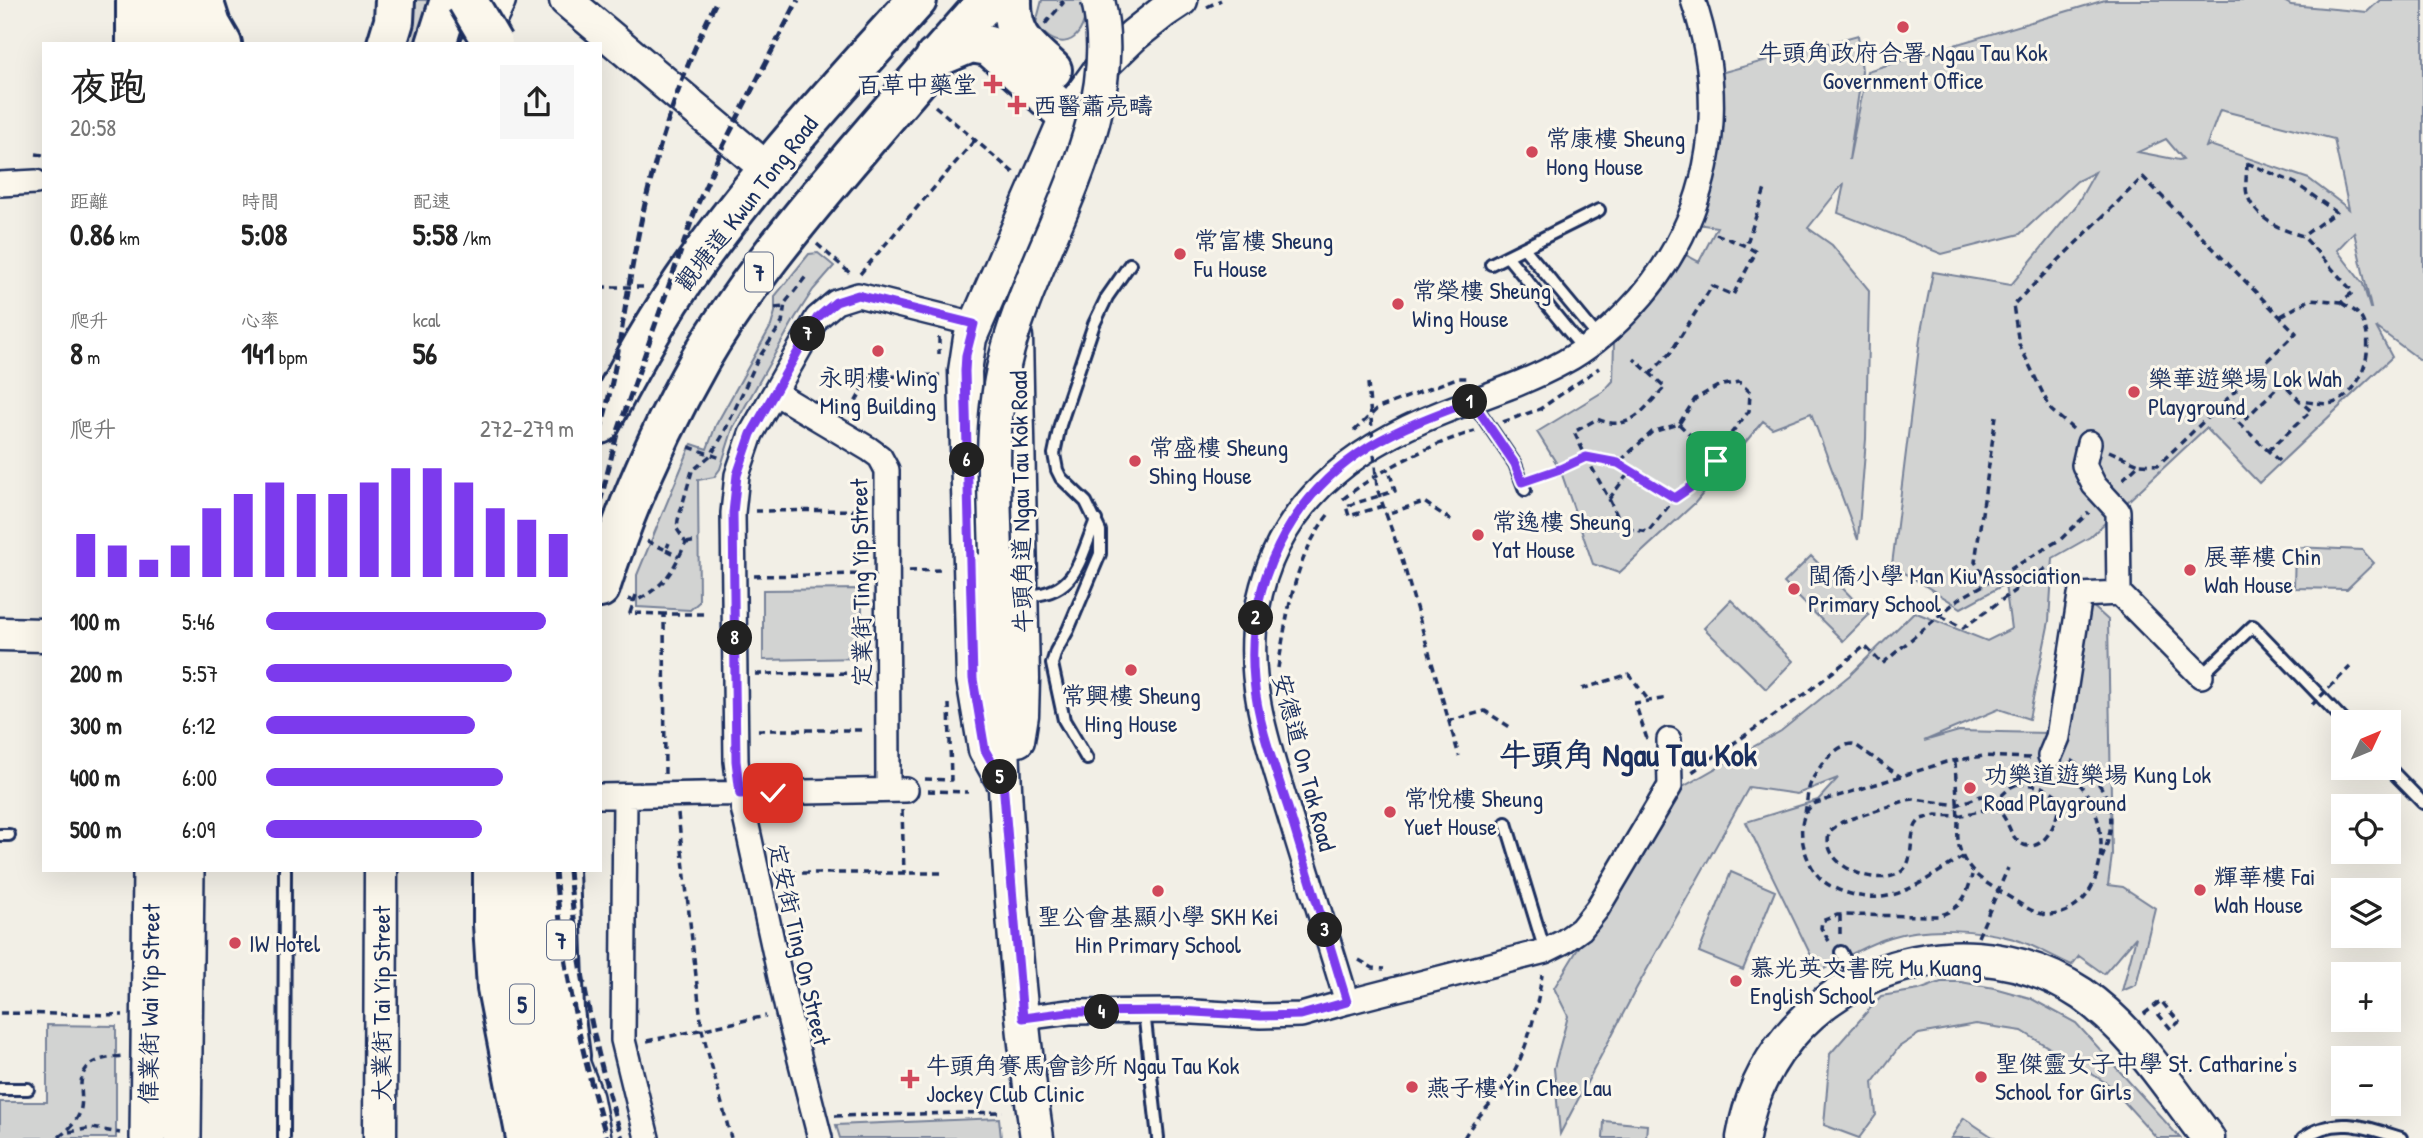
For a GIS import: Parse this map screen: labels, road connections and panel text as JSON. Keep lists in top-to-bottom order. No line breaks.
{"streets":{"highway":["觀塘道 Kwun Tong Road","7","5"],"main road":["牛頭角道 Ngau Tau Kok Road","偉業街 Wai Yip Street","大業街 Tai Yip Street"],"street":["定業街 Ting Yip Street","安德道 On Tak Road","定安街 Ting On Street"]},"crossings":[["牛頭角道 Ngau Tau Kok Road","定安街 Ting On Street"],["定業街 Ting Yip Street","定安街 Ting On Street"]],"districts":["牛頭角 Ngau Tau Kok"],"places":{"other":["牛頭角政府合署 Ngau Tau Kok Government Office","常康樓 Sheung Hong House","常富樓 Sheung Fu House","常榮樓 Sheung Wing House","永明樓 Wing Ming Building","樂華遊樂場 Lok Wah Playground","常盛樓 Sheung Shing House","常逸樓 Sheung Yat House","展華樓 Chin Wah House","閩僑小學 Man Kiu Association Primary School","常興樓 Sheung Hing House","功樂道遊樂場 Kung Lok Road Playground","常悅樓 Sheung Yuet House","輝華樓 Fai Wah House","聖公會基顯小學 SKH Kei Hin Primary School","IW Hotel","慕光英文書院 Mu Kuang English School","聖傑靈女子中學 St. Catharine's School for Girls","燕子樓 Yin Chee Lau"],"health":["百草中藥堂","西醫蕭亮疇","牛頭角賽馬會診所 Ngau Tau Kok Jockey Club Clinic"]},"north":"top right","page":{"heading":["夜跑","20:58"],"stats":[["距離","0.86 km"],["時間","5:08"],["配速","5:58 /km"],["爬升","8 m"],["心率","141 bpm"],["kcal","56"]],"pins":["7","1","6","2","8","5","3","4"],"chart":["爬升","272–279 m"],"list":[{"name":"100 m","note":"5:46"},{"name":"200 m","note":"5:57"},{"name":"300 m","note":"6:12"},{"name":"400 m","note":"6:00"},{"name":"500 m","note":"6:09"}],"map_buttons":["+","−"]}}
